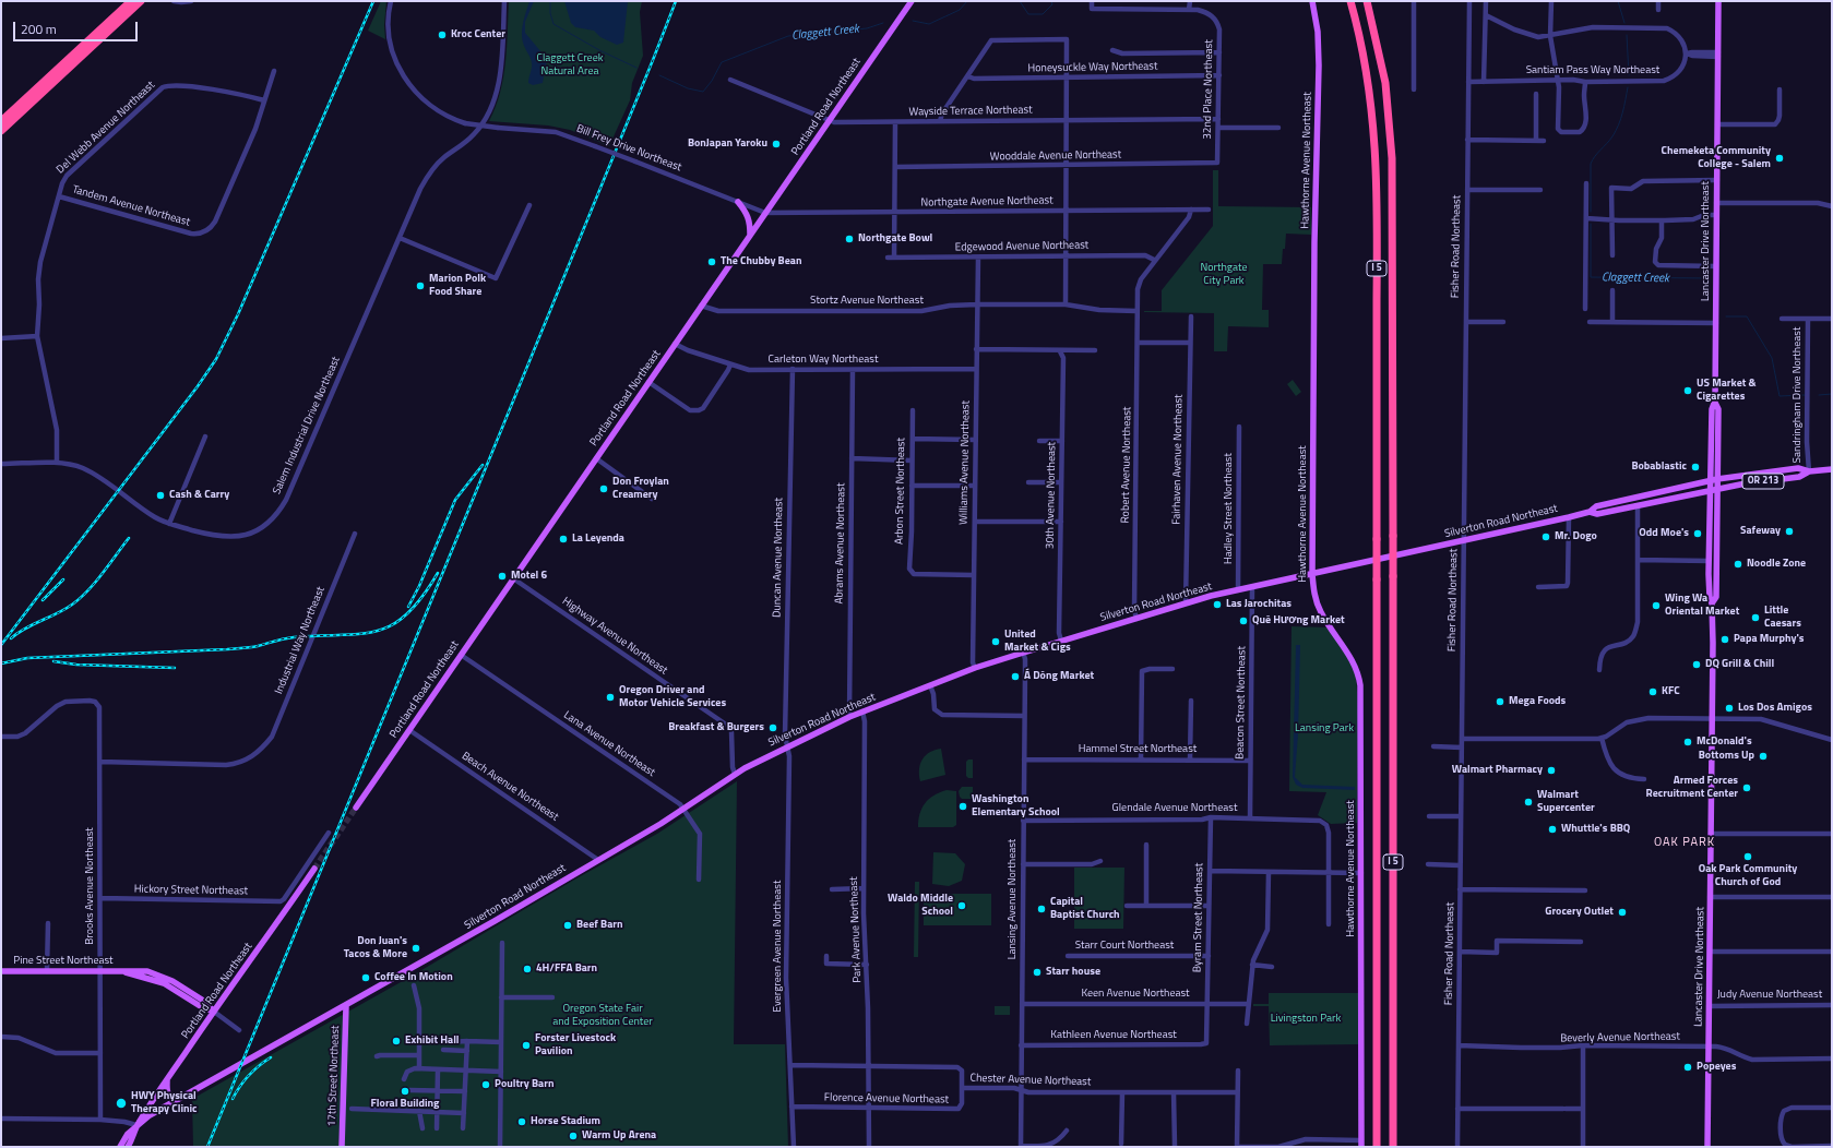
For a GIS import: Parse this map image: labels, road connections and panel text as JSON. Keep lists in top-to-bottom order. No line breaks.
{"streets":{"highway":["I 5"],"main road":["Portland Road Northeast","Hawthorne Avenue Northeast","Lancaster Drive Northeast","OR 213","Silverton Road Northeast","Pine Street Northeast","17th Street Northeast"],"street":["Honeysuckle Way Northeast","Santiam Pass Way Northeast","32nd Place Northeast","Wayside Terrace Northeast","Del Webb Avenue Northeast","Bill Frey Drive Northeast","Wooddale Avenue Northeast","Northgate Avenue Northeast","Tandem Avenue Northeast","Edgewood Avenue Northeast","Fisher Road Northeast","Stortz Avenue Northeast","Carleton Way Northeast","Sandringham Drive Northeast","Salem Industrial Drive Northeast","Fairhaven Avenue Northeast","Williams Avenue Northeast","Robert Avenue Northeast","Arbon Street Northeast","30th Avenue Northeast","Hadley Street Northeast","Abrams Avenue Northeast","Duncan Avenue Northeast","Highway Avenue Northeast","Industrial Way Northeast","Beacon Street Northeast","Lana Avenue Northeast","Hammel Street Northeast","Beach Avenue Northeast","Glendale Avenue Northeast","Brooks Avenue Northeast","Hickory Street Northeast","Lansing Avenue Northeast","Byram Street Northeast","Park Avenue Northeast","Evergreen Avenue Northeast","Starr Court Northeast","Keen Avenue Northeast","Judy Avenue Northeast","Kathleen Avenue Northeast","Beverly Avenue Northeast","Chester Avenue Northeast","Florence Avenue Northeast"]},"crossings":[["Honeysuckle Way Northeast","32nd Place Northeast"],["Santiam Pass Way Northeast","Fisher Road Northeast"],["32nd Place Northeast","Wayside Terrace Northeast"],["32nd Place Northeast","Wooddale Avenue Northeast"],["Portland Road Northeast","Wayside Terrace Northeast"],["Portland Road Northeast","Bill Frey Drive Northeast"],["Portland Road Northeast","Northgate Avenue Northeast"],["Portland Road Northeast","Stortz Avenue Northeast"],["Portland Road Northeast","Carleton Way Northeast"],["Portland Road Northeast","Silverton Road Northeast"],["Portland Road Northeast","Highway Avenue Northeast"],["Portland Road Northeast","Lana Avenue Northeast"],["Portland Road Northeast","Beach Avenue Northeast"],["Portland Road Northeast","Pine Street Northeast"],["Del Webb Avenue Northeast","Tandem Avenue Northeast"],["Del Webb Avenue Northeast","Salem Industrial Drive Northeast"],["Bill Frey Drive Northeast","Northgate Avenue Northeast"],["Hawthorne Avenue Northeast","Silverton Road Northeast"],["Northgate Avenue Northeast","Robert Avenue Northeast"],["Lancaster Drive Northeast","Silverton Road Northeast"],["Lancaster Drive Northeast","Judy Avenue Northeast"],["Lancaster Drive Northeast","Beverly Avenue Northeast"],["Edgewood Avenue Northeast","Williams Avenue Northeast"],["Edgewood Avenue Northeast","Robert Avenue Northeast"],["Fisher Road Northeast","Silverton Road Northeast"],["Fisher Road Northeast","Beverly Avenue Northeast"],["Stortz Avenue Northeast","Williams Avenue Northeast"],["Stortz Avenue Northeast","Robert Avenue Northeast"],["Carleton Way Northeast","Williams Avenue Northeast"],["Carleton Way Northeast","Abrams Avenue Northeast"],["Carleton Way Northeast","Duncan Avenue Northeast"],["Sandringham Drive Northeast","Silverton Road Northeast"],["Fairhaven Avenue Northeast","Silverton Road Northeast"],["Williams Avenue Northeast","Arbon Street Northeast"],["Williams Avenue Northeast","Silverton Road Northeast"],["Robert Avenue Northeast","Silverton Road Northeast"],["30th Avenue Northeast","Silverton Road Northeast"],["Hadley Street Northeast","Silverton Road Northeast"],["Silverton Road Northeast","Abrams Avenue Northeast"],["Silverton Road Northeast","Duncan Avenue Northeast"],["Silverton Road Northeast","Highway Avenue Northeast"],["Silverton Road Northeast","Beacon Street Northeast"],["Silverton Road Northeast","Lana Avenue Northeast"],["Silverton Road Northeast","Beach Avenue Northeast"],["Silverton Road Northeast","Lansing Avenue Northeast"],["Silverton Road Northeast","Park Avenue Northeast"],["Silverton Road Northeast","Evergreen Avenue Northeast"],["Silverton Road Northeast","17th Street Northeast"],["Duncan Avenue Northeast","Evergreen Avenue Northeast"],["Industrial Way Northeast","Brooks Avenue Northeast"],["Beacon Street Northeast","Hammel Street Northeast"],["Beacon Street Northeast","Glendale Avenue Northeast"],["Hammel Street Northeast","Lansing Avenue Northeast"],["Glendale Avenue Northeast","Lansing Avenue Northeast"],["Glendale Avenue Northeast","Byram Street Northeast"],["Brooks Avenue Northeast","Hickory Street Northeast"],["Brooks Avenue Northeast","Pine Street Northeast"],["Lansing Avenue Northeast","Keen Avenue Northeast"],["Lansing Avenue Northeast","Kathleen Avenue Northeast"],["Lansing Avenue Northeast","Chester Avenue Northeast"],["Byram Street Northeast","Starr Court Northeast"],["Byram Street Northeast","Keen Avenue Northeast"],["Byram Street Northeast","Kathleen Avenue Northeast"],["Park Avenue Northeast","Chester Avenue Northeast"],["Park Avenue Northeast","Florence Avenue Northeast"],["Evergreen Avenue Northeast","Chester Avenue Northeast"],["Evergreen Avenue Northeast","Florence Avenue Northeast"],["Chester Avenue Northeast","Florence Avenue Northeast"]],"districts":["OAK PARK"],"water":["Claggett Creek"],"parks":["Claggett Creek Natural Area","Northgate City Park","Lansing Park","Oregon State Fair and Exposition Center","Livingston Park"],"places":["Kroc Center","BonJapan Yaroku","Chemeketa Community College - Salem","Northgate Bowl","The Chubby Bean","Marion Polk Food Share","US Market & Cigarettes","Bobablastic","Don Froylan Creamery","Cash & Carry","Safeway","Odd Moe's","Mr. Dogo","La Leyenda","Noodle Zone","Motel 6","Las Jarochitas","Wing Wa Oriental Market","Little Caesars","Quê Hương Market","Papa Murphy's","United Market & Cigs","DQ Grill & Chill","Á Dông Market","KFC","Oregon Driver and Motor Vehicle Services","Mega Foods","Los Dos Amigos","Breakfast & Burgers","McDonald's","Bottoms Up","Walmart Pharmacy","Armed Forces Recruitment Center","Walmart Supercenter","Washington Elementary School","Whuttle's BBQ","Oak Park Community Church of God","Waldo Middle School","Capital Baptist Church","Grocery Outlet","Beef Barn","Don Juan's Tacos & More","4H/FFA Barn","Starr house","Coffee In Motion","Exhibit Hall","Forster Livestock Pavilion","Popeyes","Poultry Barn","Floral Building","HWY Physical Therapy Clinic","Horse Stadium","Warm Up Arena"],"scale_bar":"200 m"}
